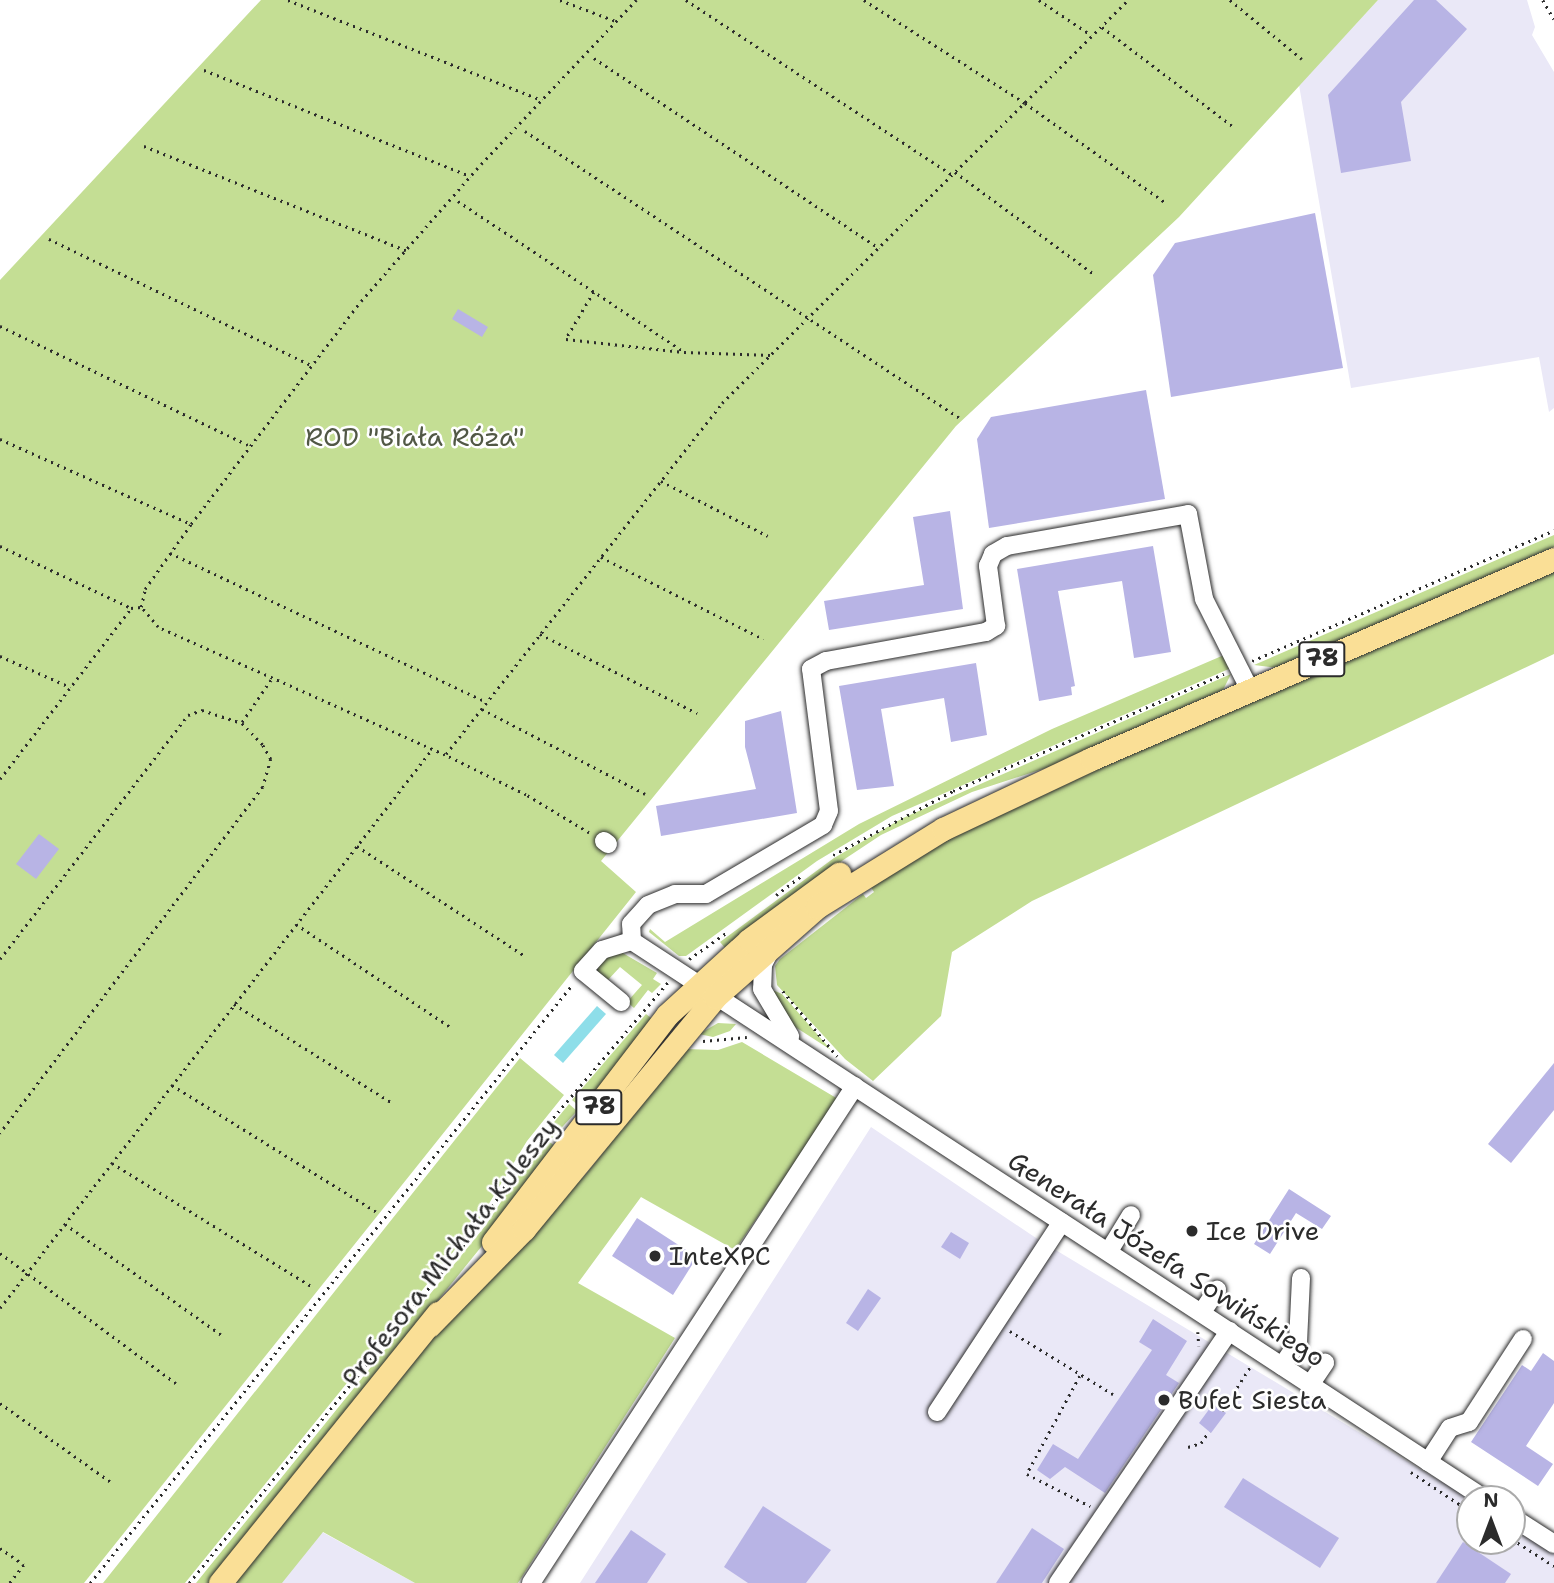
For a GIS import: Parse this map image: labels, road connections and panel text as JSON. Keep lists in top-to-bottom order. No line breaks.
{"streets":{"main road":["78","Profesora Michała Kuleszy"],"street":["Generała Józefa Sowińskiego"]},"crossings":[["Profesora Michała Kuleszy","Generała Józefa Sowińskiego"]],"parks":["ROD \"Biała Róża\""],"places":["Ice Drive","InteXPC","Bufet Siesta"],"north":"top"}
